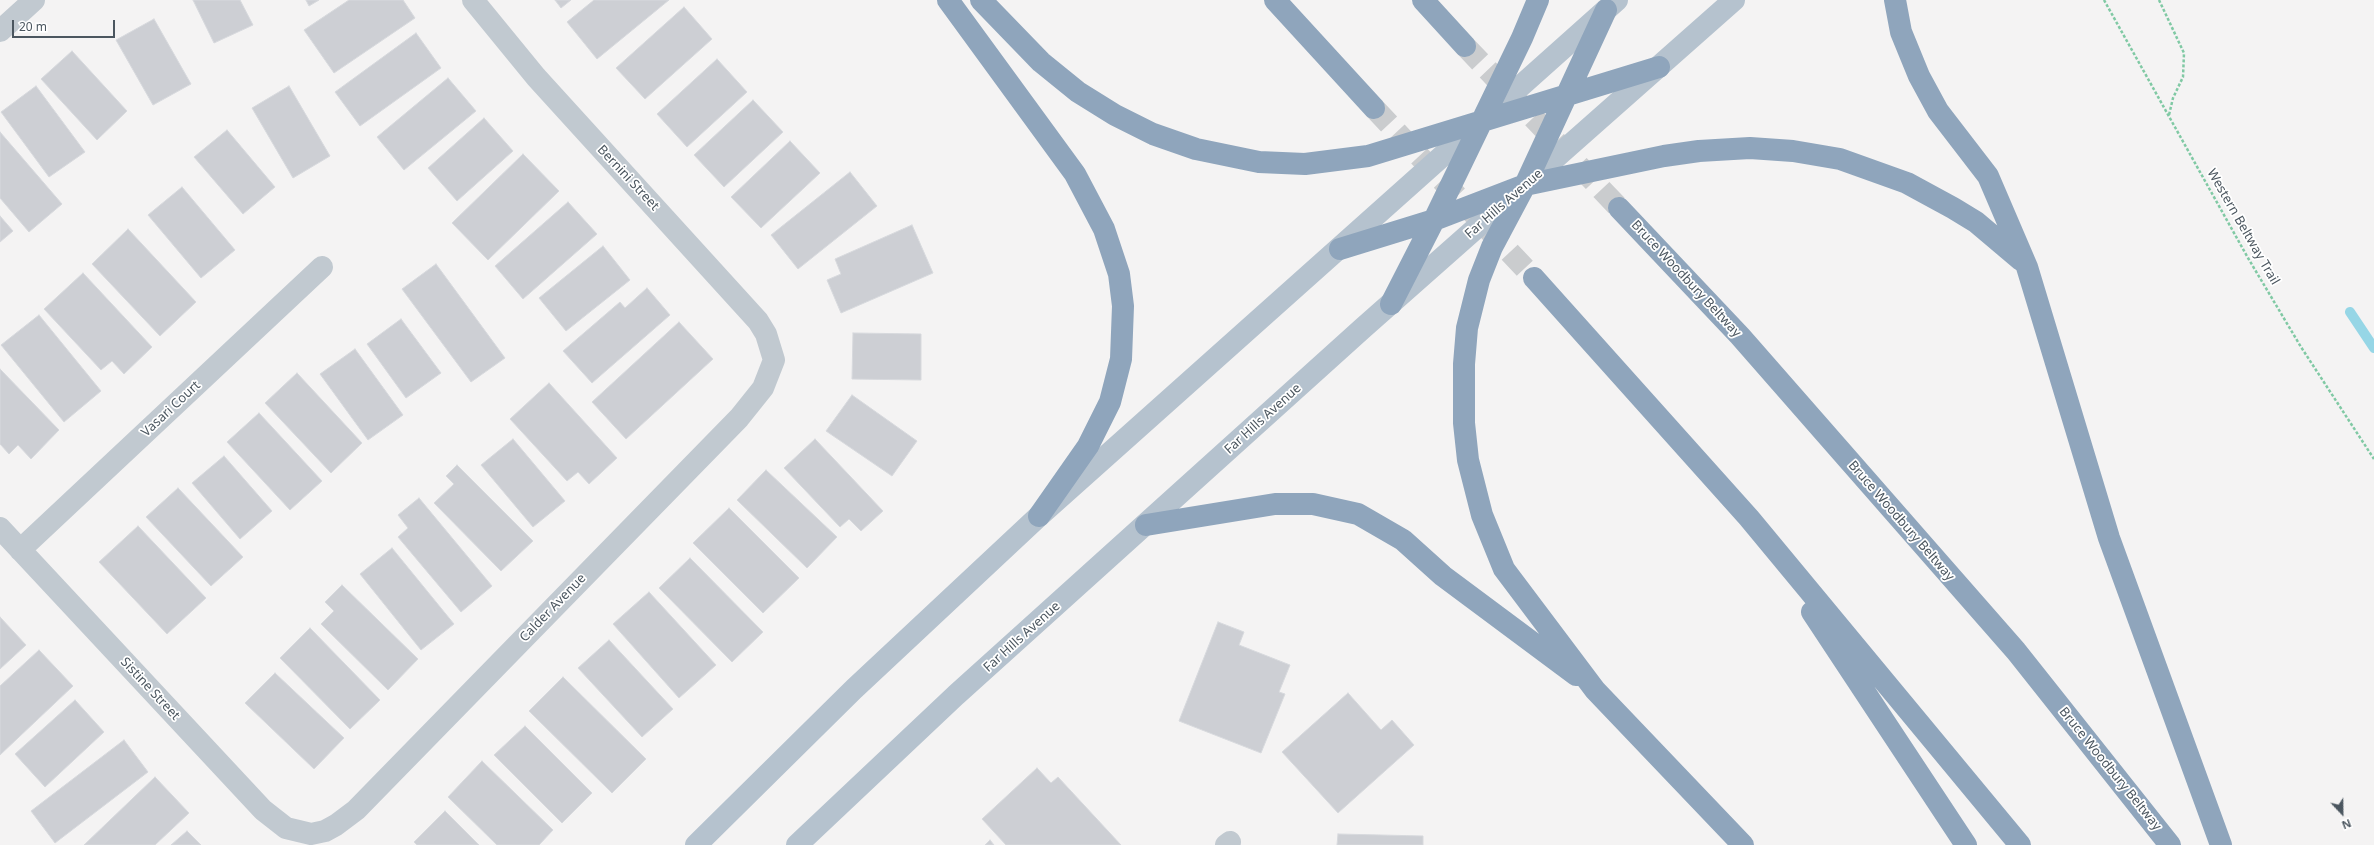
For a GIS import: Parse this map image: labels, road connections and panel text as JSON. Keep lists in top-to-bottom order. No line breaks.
{"streets":{"highway":["Bruce Woodbury Beltway"],"main road":["Far Hills Avenue"],"street":["Bernini Street","Vasari Court","Calder Avenue","Sistine Street"],"path":["Western Beltway Trail"]},"crossings":[["Bernini Street","Calder Avenue"],["Vasari Court","Sistine Street"],["Calder Avenue","Sistine Street"]],"scale_bar":"20 m","north":"bottom"}
